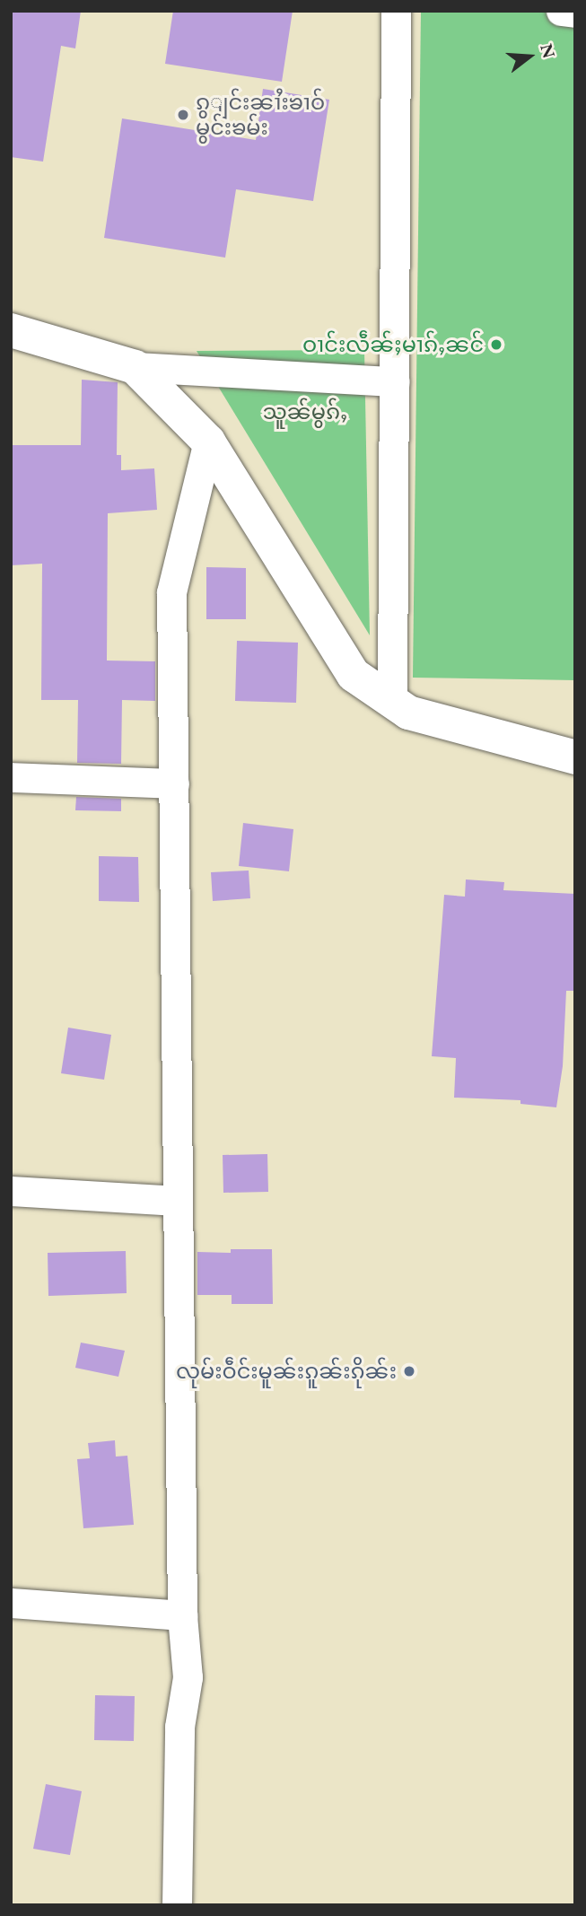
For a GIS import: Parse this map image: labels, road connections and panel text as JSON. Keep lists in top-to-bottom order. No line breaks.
{"parks":["သူၼ်မွၵ်ႇ"],"places":["ၵွျင်းၼၢႆးၶၢဝ် မွင်းၶမ်း","ဝၢင်းလဵၼ်ႈမၢၵ်ႇၼင်","လုမ်းဝဵင်းမူၼ်းၵူၼ်းၵိုၼ်း"],"north":"right"}
